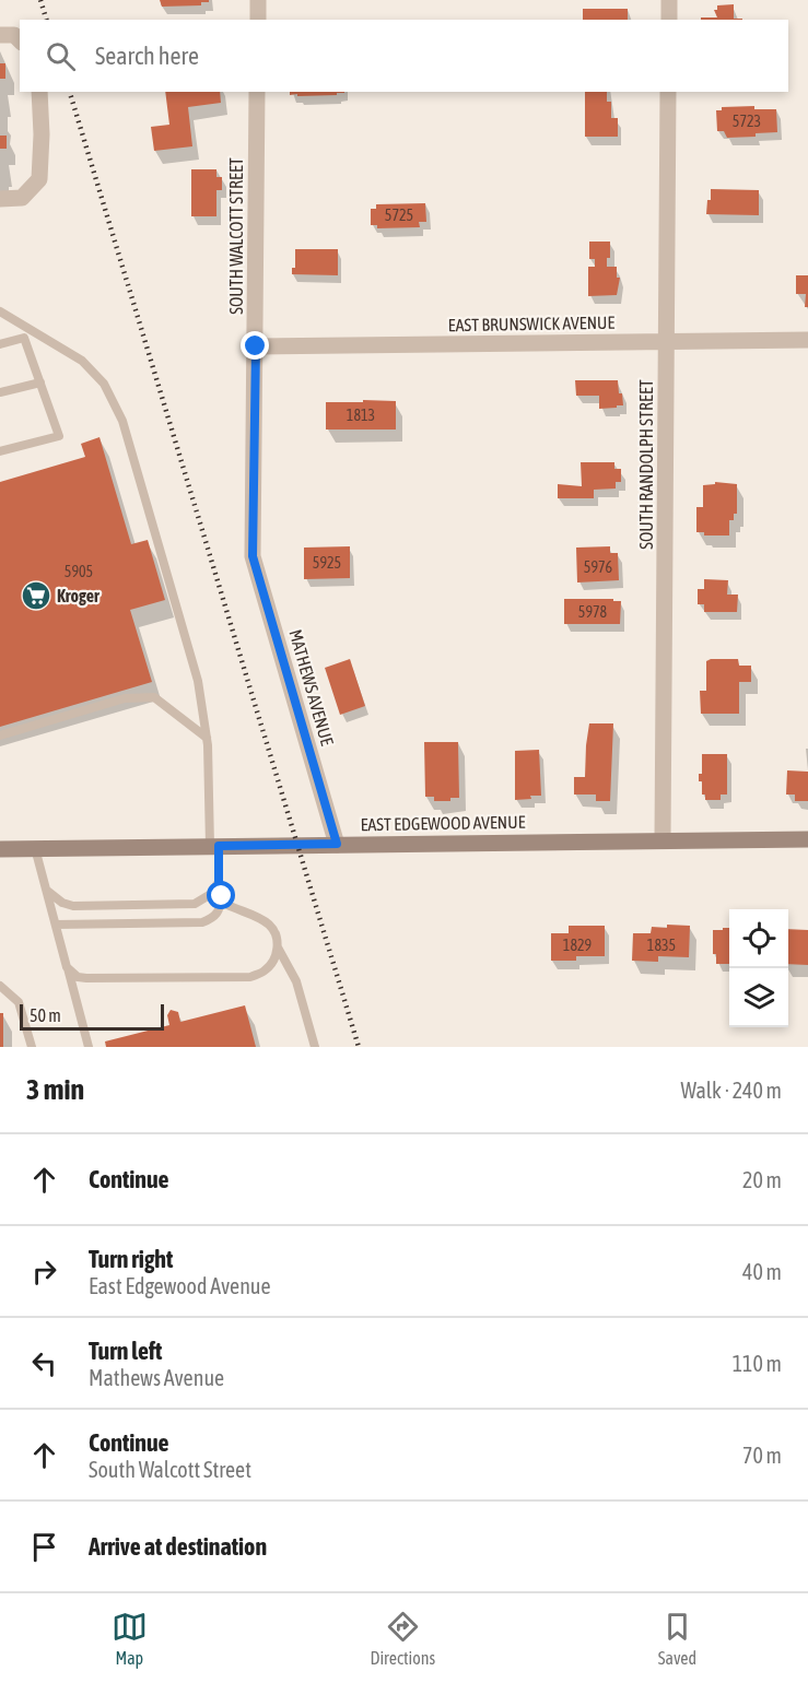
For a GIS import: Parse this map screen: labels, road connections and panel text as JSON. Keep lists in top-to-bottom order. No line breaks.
{"streets":{"main road":["EAST EDGEWOOD AVENUE"],"street":["SOUTH WALCOTT STREET","EAST BRUNSWICK AVENUE","SOUTH RANDOLPH STREET","MATHEWS AVENUE"]},"crossings":[["SOUTH WALCOTT STREET","EAST BRUNSWICK AVENUE"],["SOUTH WALCOTT STREET","MATHEWS AVENUE"],["EAST BRUNSWICK AVENUE","SOUTH RANDOLPH STREET"],["SOUTH RANDOLPH STREET","EAST EDGEWOOD AVENUE"],["MATHEWS AVENUE","EAST EDGEWOOD AVENUE"]],"places":{"supermarket":["Kroger"]},"house_numbers":["5723","5725","1813","5925","5976","5905","5978","1829","1835"],"scale_bar":"50 m","page":{"search":"Search here","scale":"50 m","heading":["3 min","Walk · 240 m"],"list":[["Continue","20 m"],["Turn right","East Edgewood Avenue","40 m"],["Turn left","Mathews Avenue","110 m"],["Continue","South Walcott Street","70 m"],"Arrive at destination"],"nav":["Map","Directions","Saved"]}}
